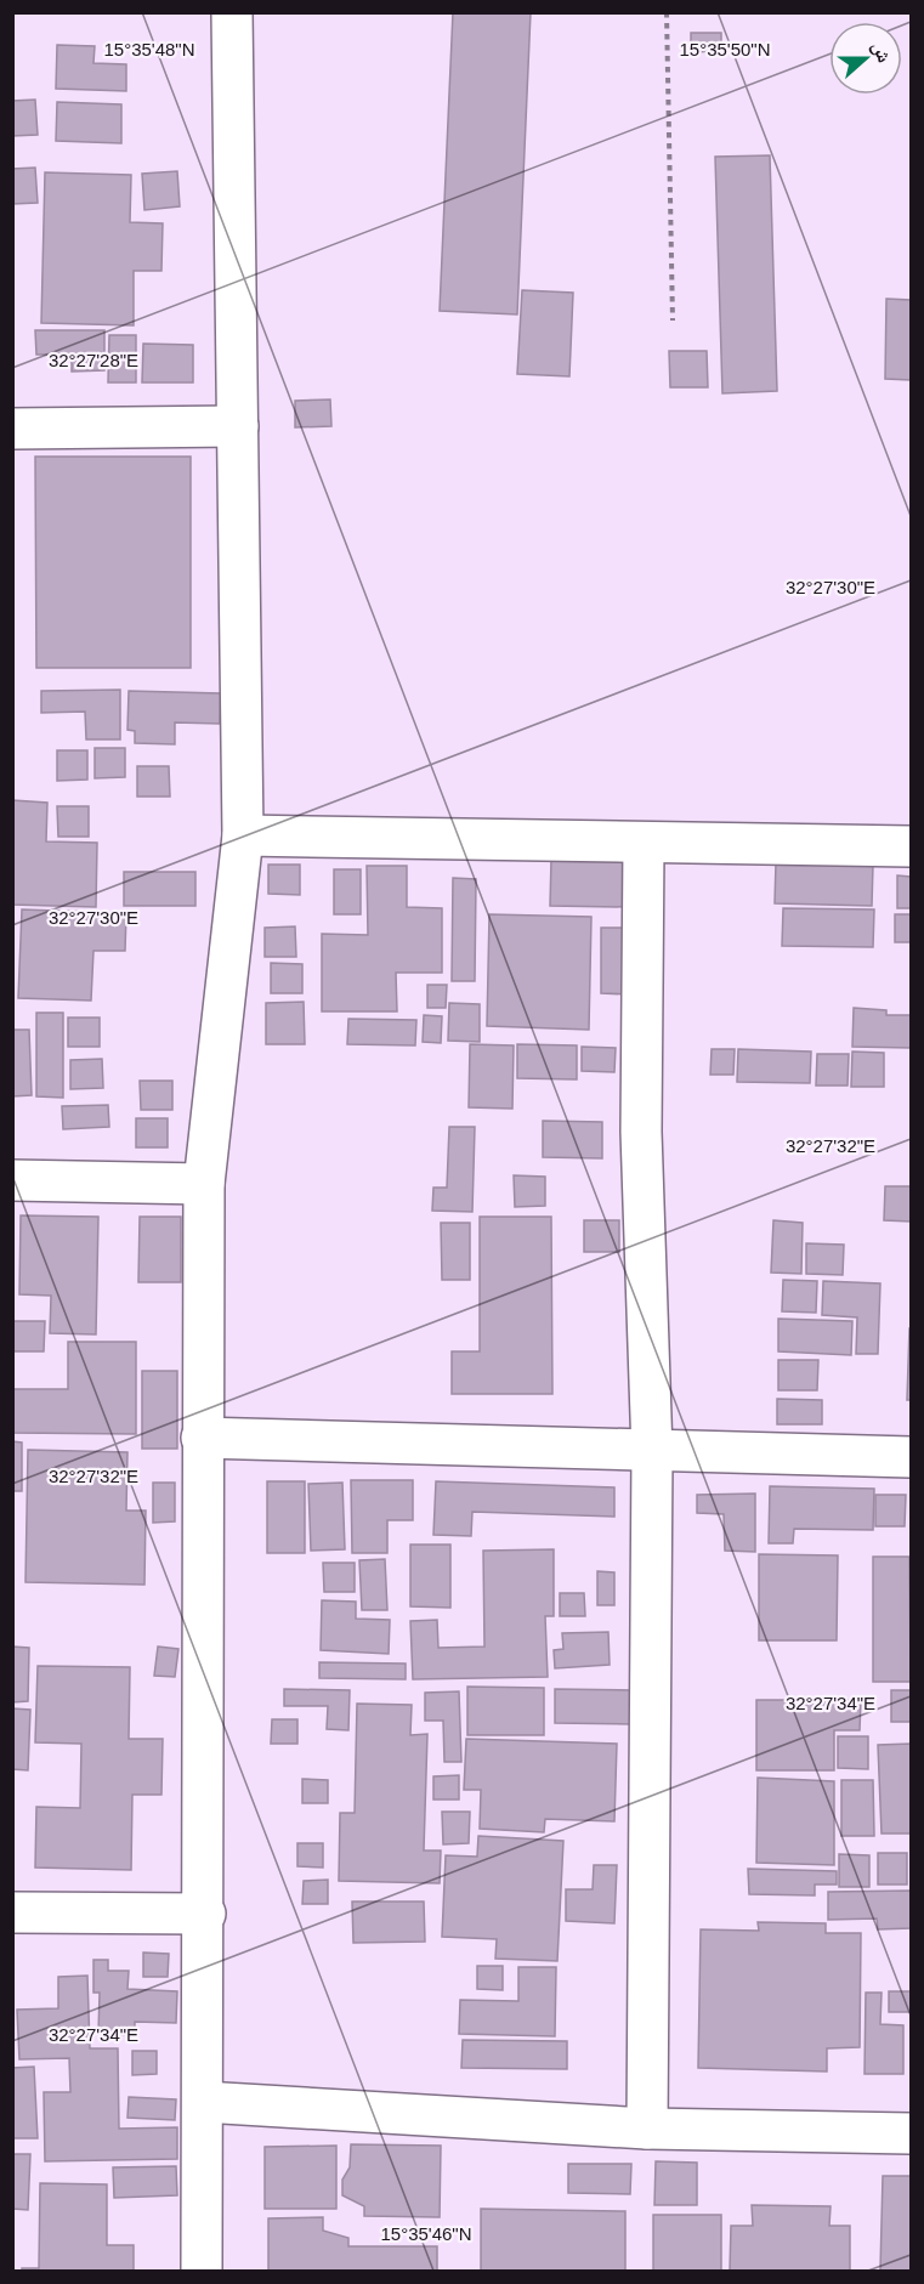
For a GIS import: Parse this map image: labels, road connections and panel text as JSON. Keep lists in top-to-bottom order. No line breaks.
{"north":"right","coordinates":["15°35'50\"N","15°35'48\"N","32°27'28\"E","32°27'30\"E","32°27'32\"E","32°27'34\"E","15°35'46\"N"]}
